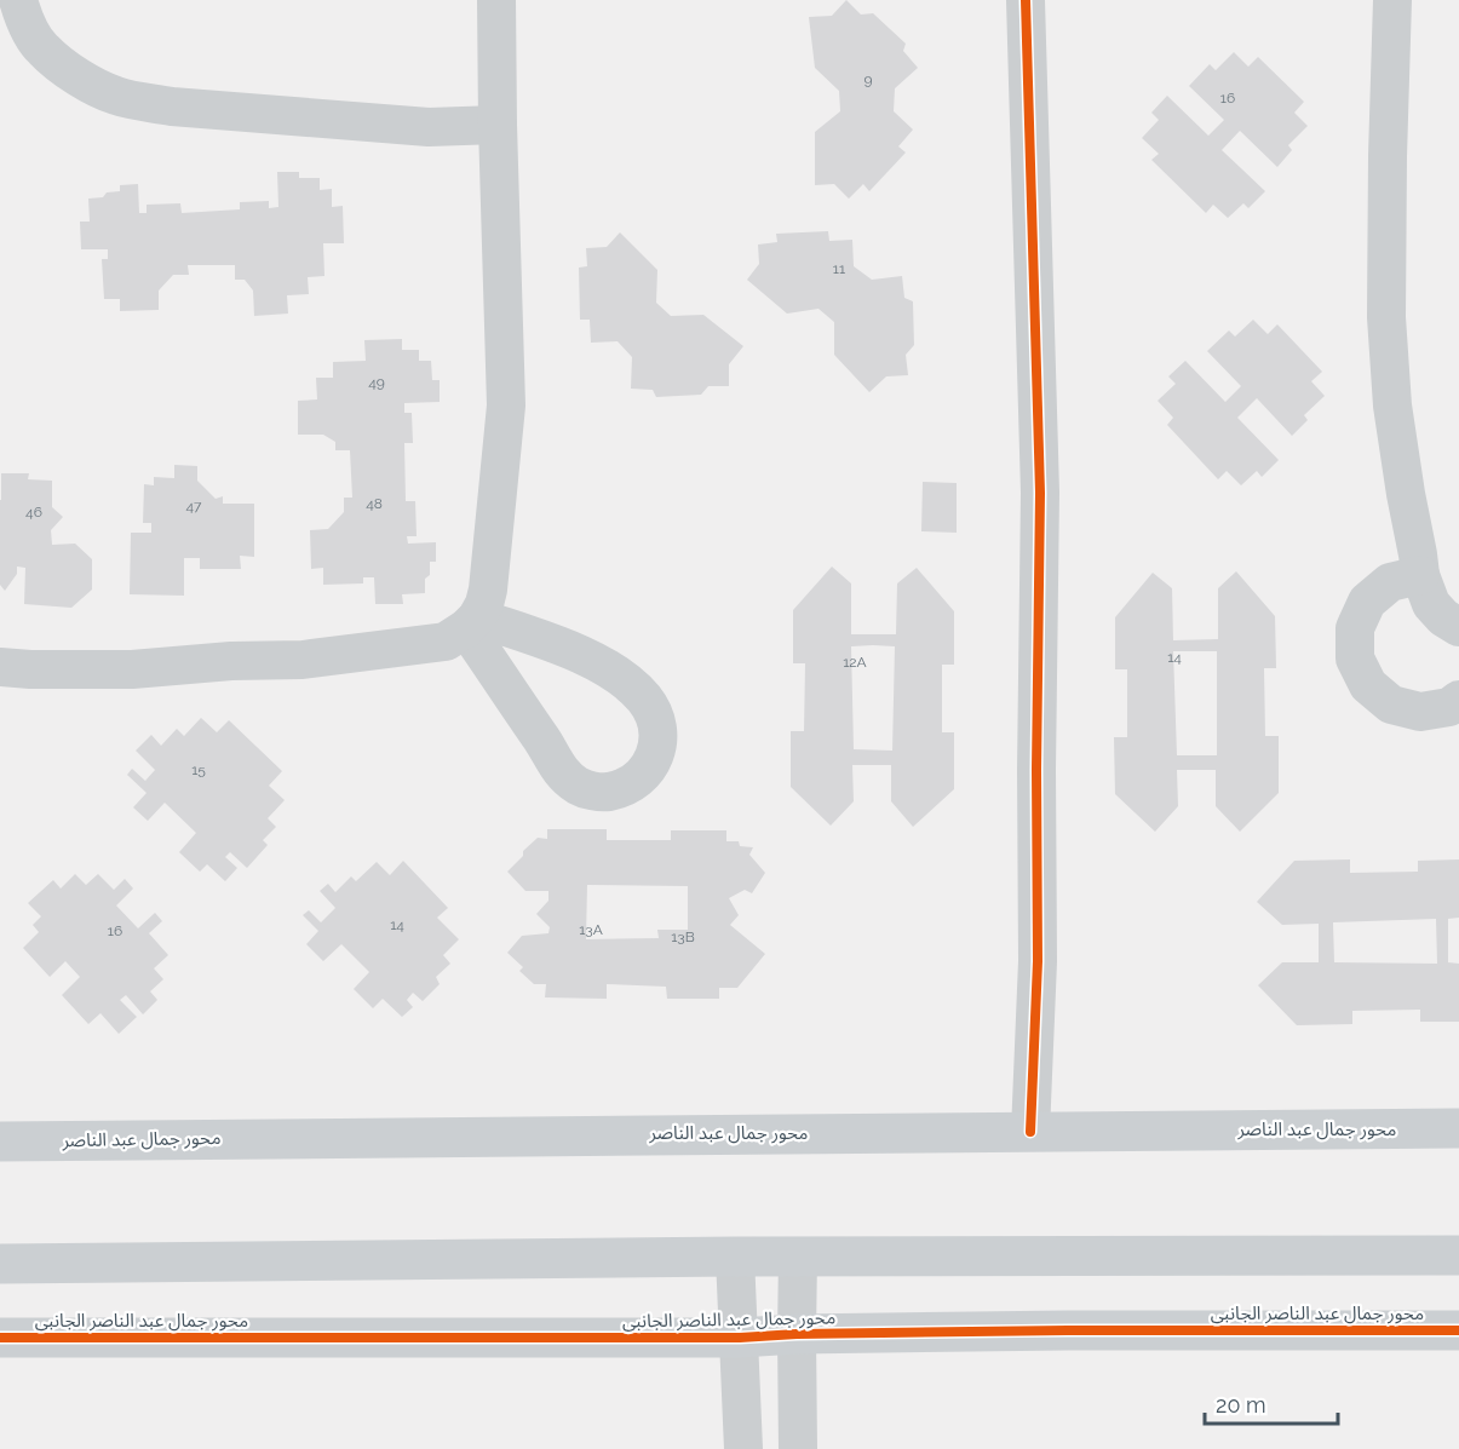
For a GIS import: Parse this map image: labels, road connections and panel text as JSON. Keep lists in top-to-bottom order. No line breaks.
{"streets":{"main road":["محور جمال عبد الناصر","محور جمال عبد الناصر الجانبى"]},"house_numbers":["9","16","11","49","48","47","46","14","12A","15","14","13A","16","13B"],"scale_bar":"20 m"}
